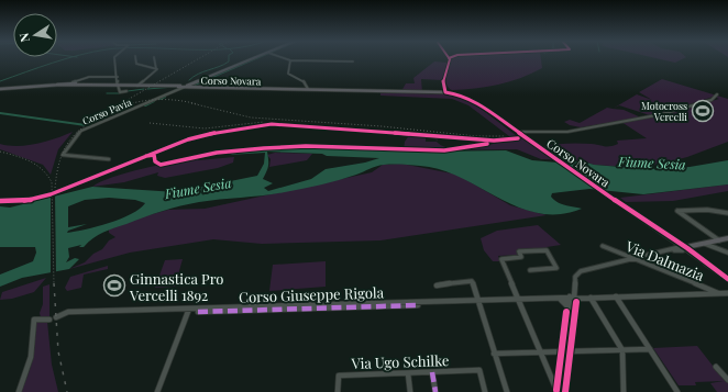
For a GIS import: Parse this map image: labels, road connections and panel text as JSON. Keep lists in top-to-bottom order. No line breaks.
{"streets":{"main road":["Corso Novara"],"street":["Corso Pavia","Via Dalmazia","Corso Giuseppe Rigola","Via Ugo Schilke"]},"crossings":[["Corso Novara","Corso Pavia"],["Via Dalmazia","Corso Giuseppe Rigola"]],"water":["Fiume Sesia"],"places":{"sports":["Motocross Vercelli","Ginnastica Pro Vercelli 1892"]},"north":"left"}
